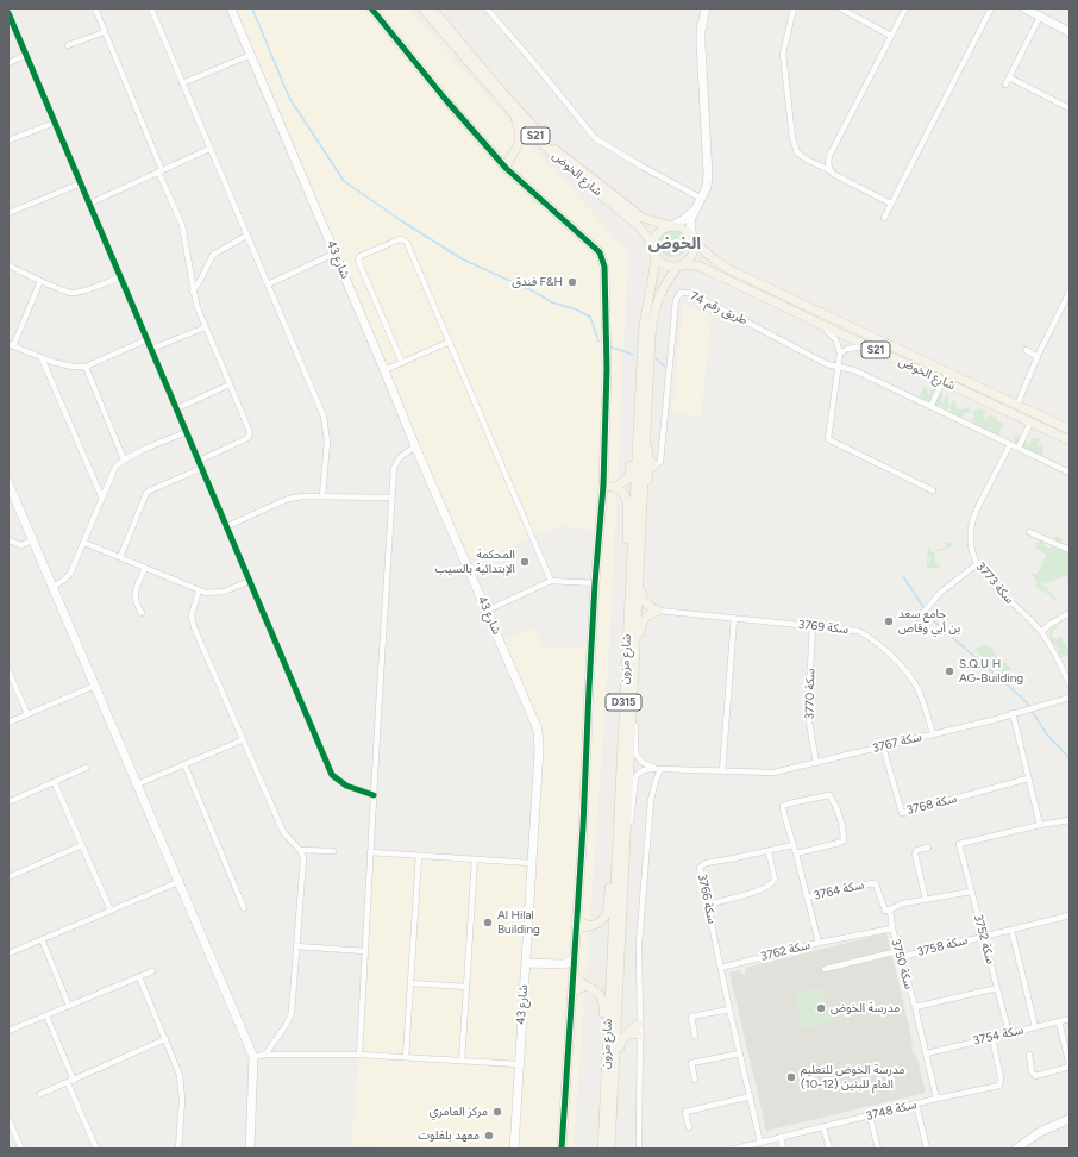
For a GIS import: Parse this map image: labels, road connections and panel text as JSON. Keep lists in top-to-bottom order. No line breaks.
{"streets":{"main road":["S21","شارع الخوض","شارع مزون","D315"],"street":["شارع 43","طريق رقم 74","سكة 3773","سكة 3769","سكة 3770","سكة 3767","سكة 3768","سكة 3764","سكة 3766","سكة 3752","سكة 3758","سكة 3762","سكة 3750","سكة 3754","سكة 3748"]},"crossings":[["S21","شارع الخوض"],["S21","شارع مزون"],["شارع الخوض","شارع مزون"],["طريق رقم 74","سكة 3773"],["سكة 3769","سكة 3770"],["سكة 3769","سكة 3767"],["سكة 3770","سكة 3767"],["سكة 3767","سكة 3768"],["سكة 3764","سكة 3766"],["سكة 3764","سكة 3762"],["سكة 3764","سكة 3750"],["سكة 3766","سكة 3762"],["سكة 3752","سكة 3758"],["سكة 3752","سكة 3754"],["سكة 3758","سكة 3750"],["سكة 3762","سكة 3750"],["سكة 3750","سكة 3754"],["سكة 3750","سكة 3748"],["سكة 3754","سكة 3748"]],"districts":["الخوض"],"places":["فندق F&H","المحكمة الإبتدائية بالسيب","جامع سعد بن أبي وقاص","S.Q.U H AG-Building","Al Hilal Building","مدرسة الخوض","مدرسة الخوض للتعليم العام للبنين (12-10)","مركز العامري","معهد بلغلوت"]}
